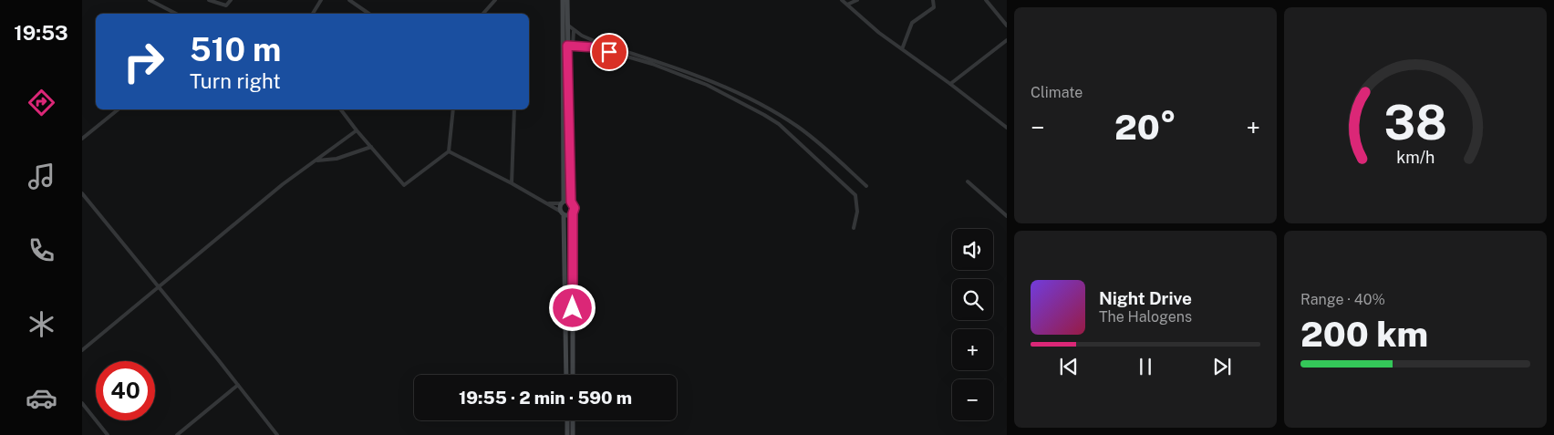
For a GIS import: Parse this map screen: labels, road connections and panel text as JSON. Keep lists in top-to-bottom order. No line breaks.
{"page":{"tabs":"19:53","tile":["Climate",["Range · 40%","200 km"]],"turn":["510 m","Turn right"],"heat":["−","20°","+"],"map_buttons":["+","−"],"song":["Night Drive","The Halogens"],"limit":"40","trip":"19:55 · 2 min · 590 m","gauge":["38","km/h"]}}
